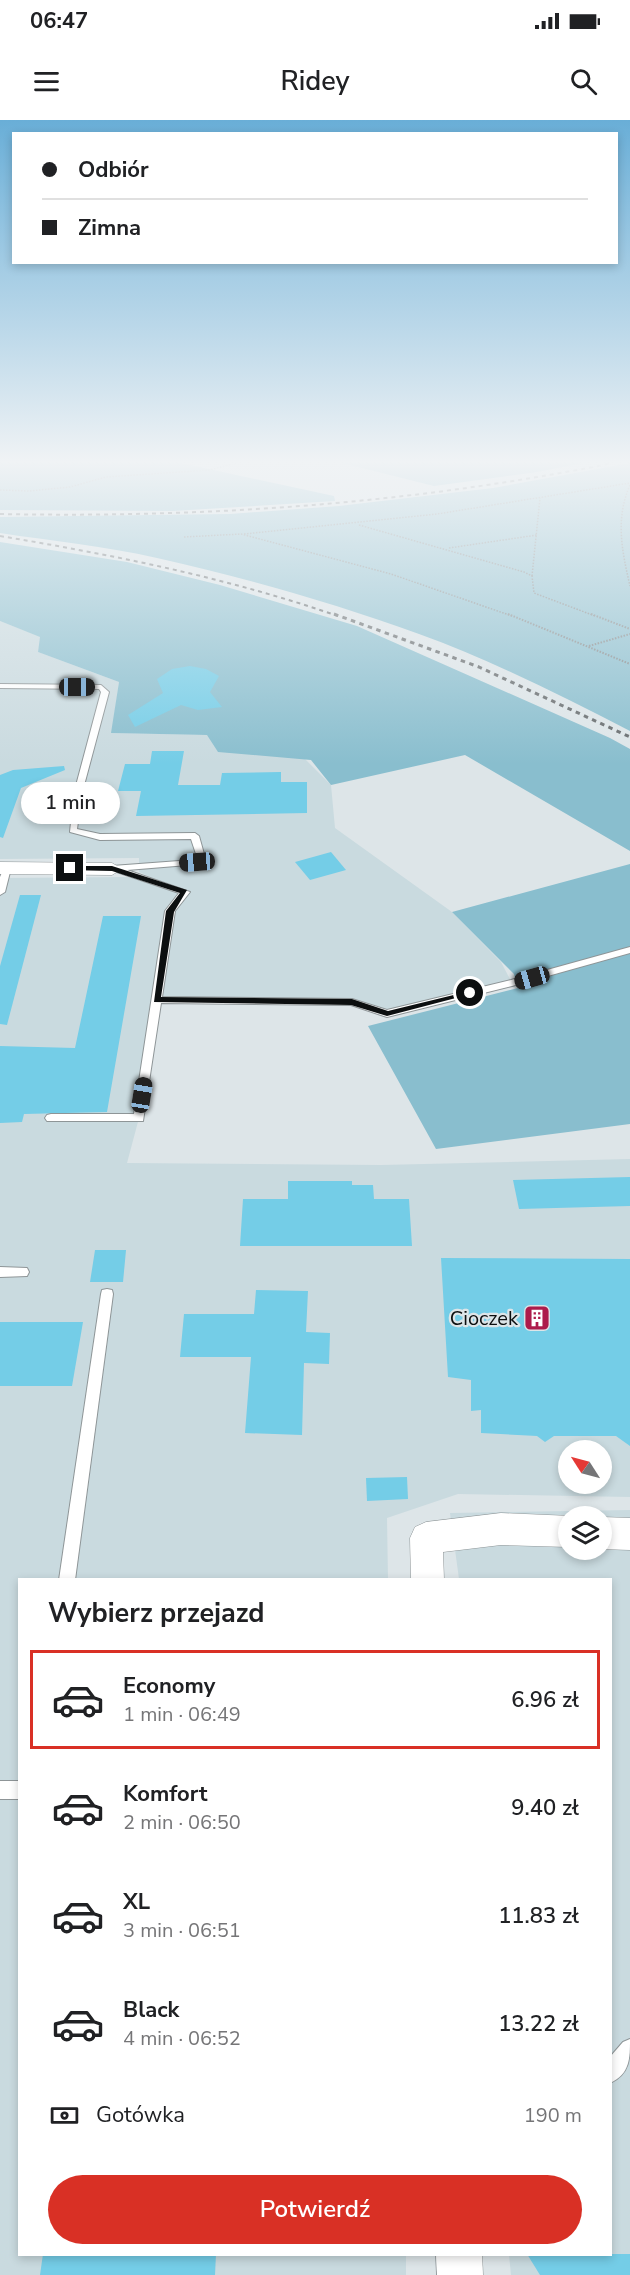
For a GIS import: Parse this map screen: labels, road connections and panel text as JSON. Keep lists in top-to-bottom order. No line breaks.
{"places":{"building":["Cioczek"]},"north":"top left","page":{"status":"06:47","header":"Ridey","banner":["Odbiór","Zimna"],"bubble":"1 min","heading":"Wybierz przejazd","list":[{"name":"Economy","note":"1 min · 06:49","value":"6.96 zł"},{"name":"Komfort","note":"2 min · 06:50","value":"9.40 zł"},{"name":"XL","note":"3 min · 06:51","value":"11.83 zł"},{"name":"Black","note":"4 min · 06:52","value":"13.22 zł"}],"pay":["Gotówka","190 m"],"buttons":"Potwierdź"}}
